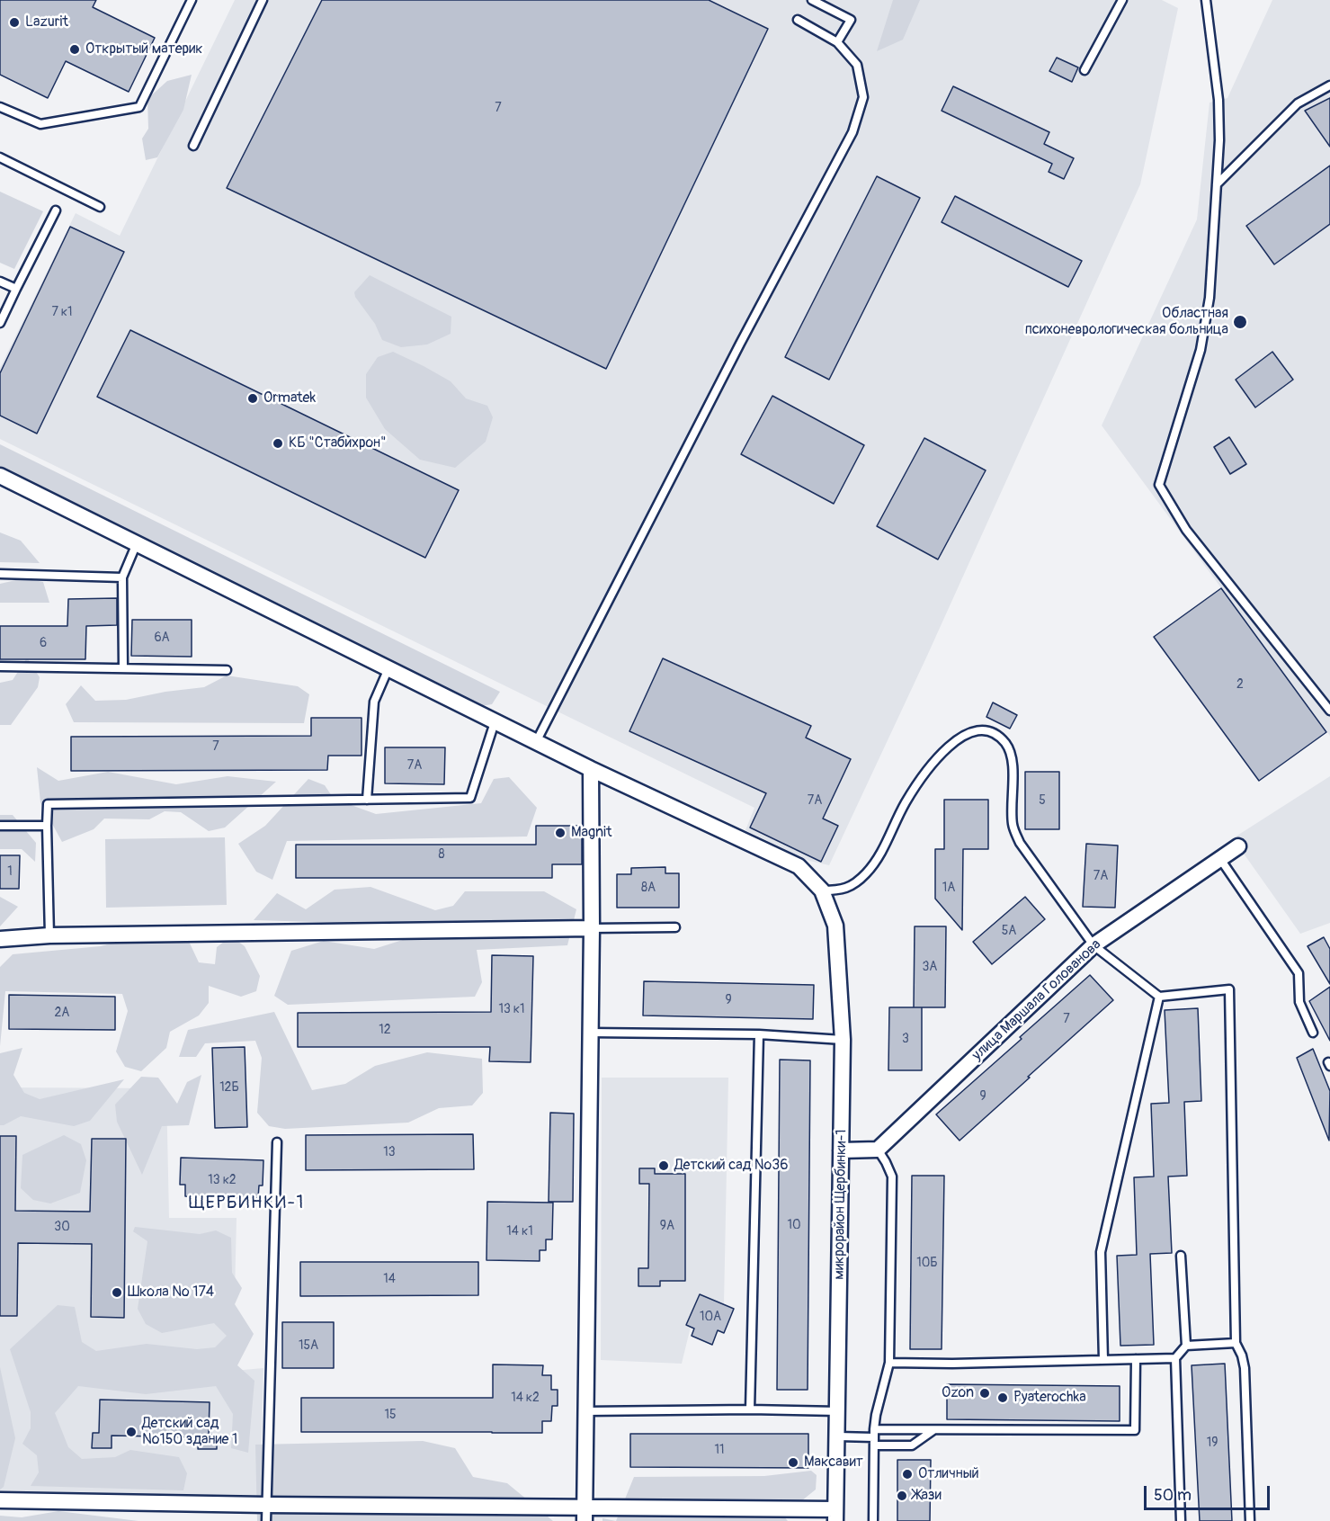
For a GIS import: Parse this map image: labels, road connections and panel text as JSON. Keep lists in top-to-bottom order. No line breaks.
{"streets":{"street":["улица Маршала Голованова","микрорайон Щербинки-1"]},"districts":["ЩЕРБИНКИ-1"],"places":["Lazurit","Открытый материк","Областная психоневрологическая больница","Ormatek","КБ \"Стабихрон\"","Magnit","Детский сад №36","Школа № 174","Ozon","Pyaterochka","Детский сад №150 здание 1","Максавит","Отличный","Жази"],"house_numbers":["7","7 к1","6А","6","2","7","7А","7А","5","8","1","7А","8А","1А","5А","3А","9","13 к1","2А","7","12","3","12Б","9","13","13 к2","10","9А","30","14 к1","10Б","14","10А","15А","14 к2","15","19","11"],"scale_bar":"50 m"}
